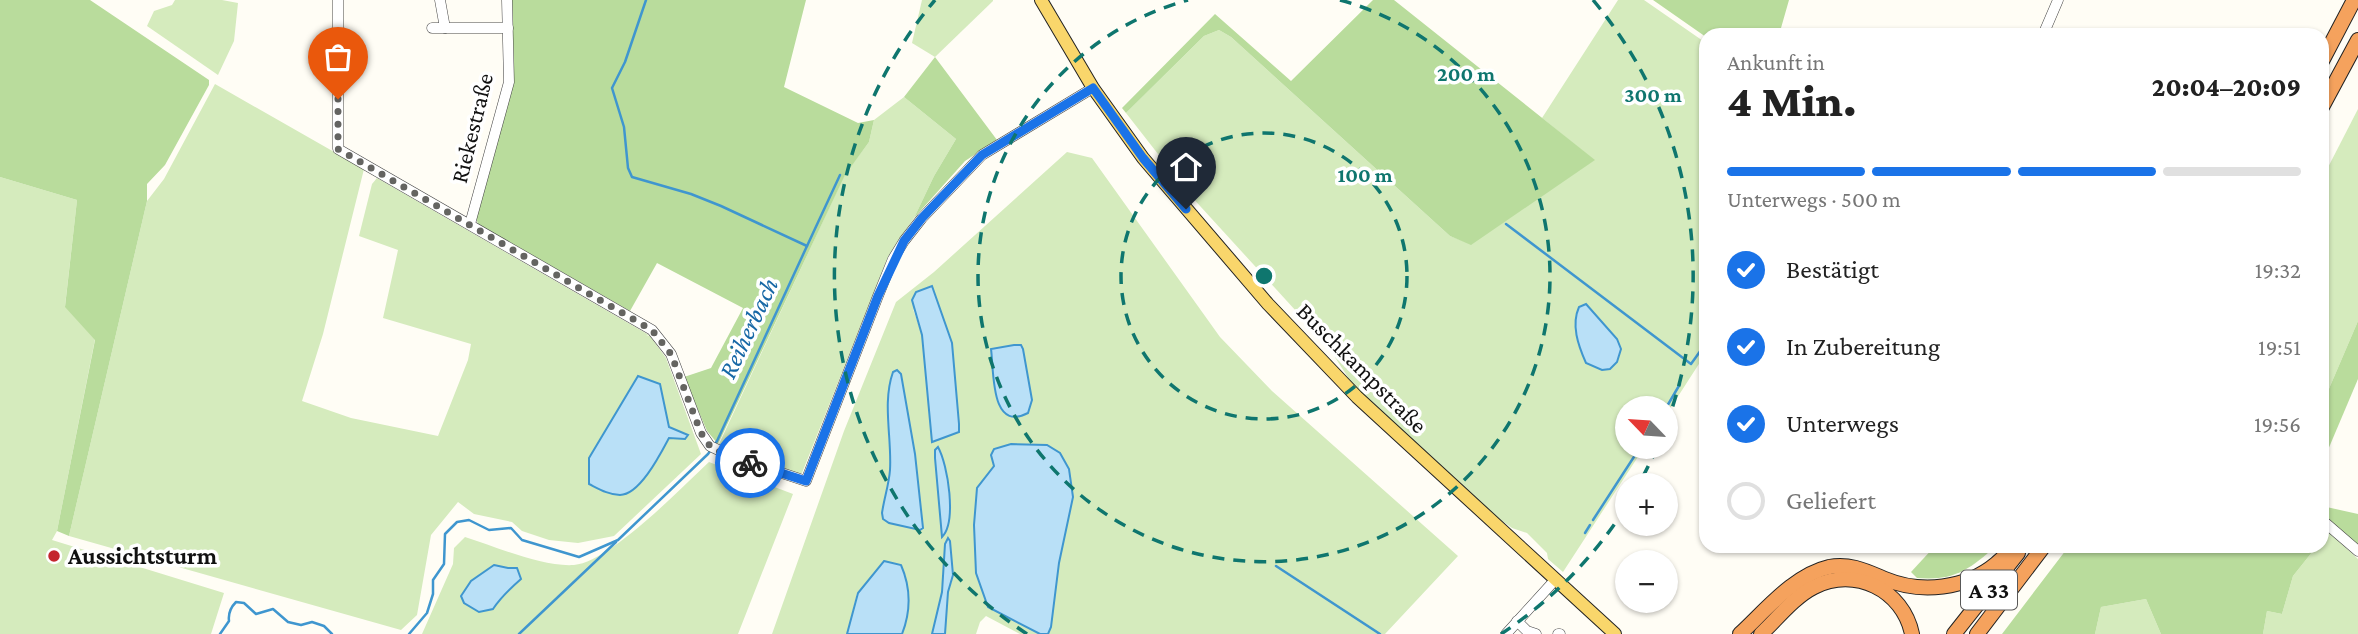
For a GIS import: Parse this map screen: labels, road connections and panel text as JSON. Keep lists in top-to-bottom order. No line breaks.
{"streets":{"highway":["A 33"],"main road":["Buschkampstraße"],"street":["Riekestraße"]},"water":["Reiherbach"],"places":["Aussichtsturm"],"north":"top left","page":{"heading":["4 Min.","Ankunft in","20:04–20:09"],"bar":"Unterwegs · 500 m","list":[["Bestätigt","19:32"],["In Zubereitung","19:51"],["Unterwegs","19:56"],"Geliefert"],"map_buttons":["+","−"]},"rings":["200 m","300 m","100 m"]}
